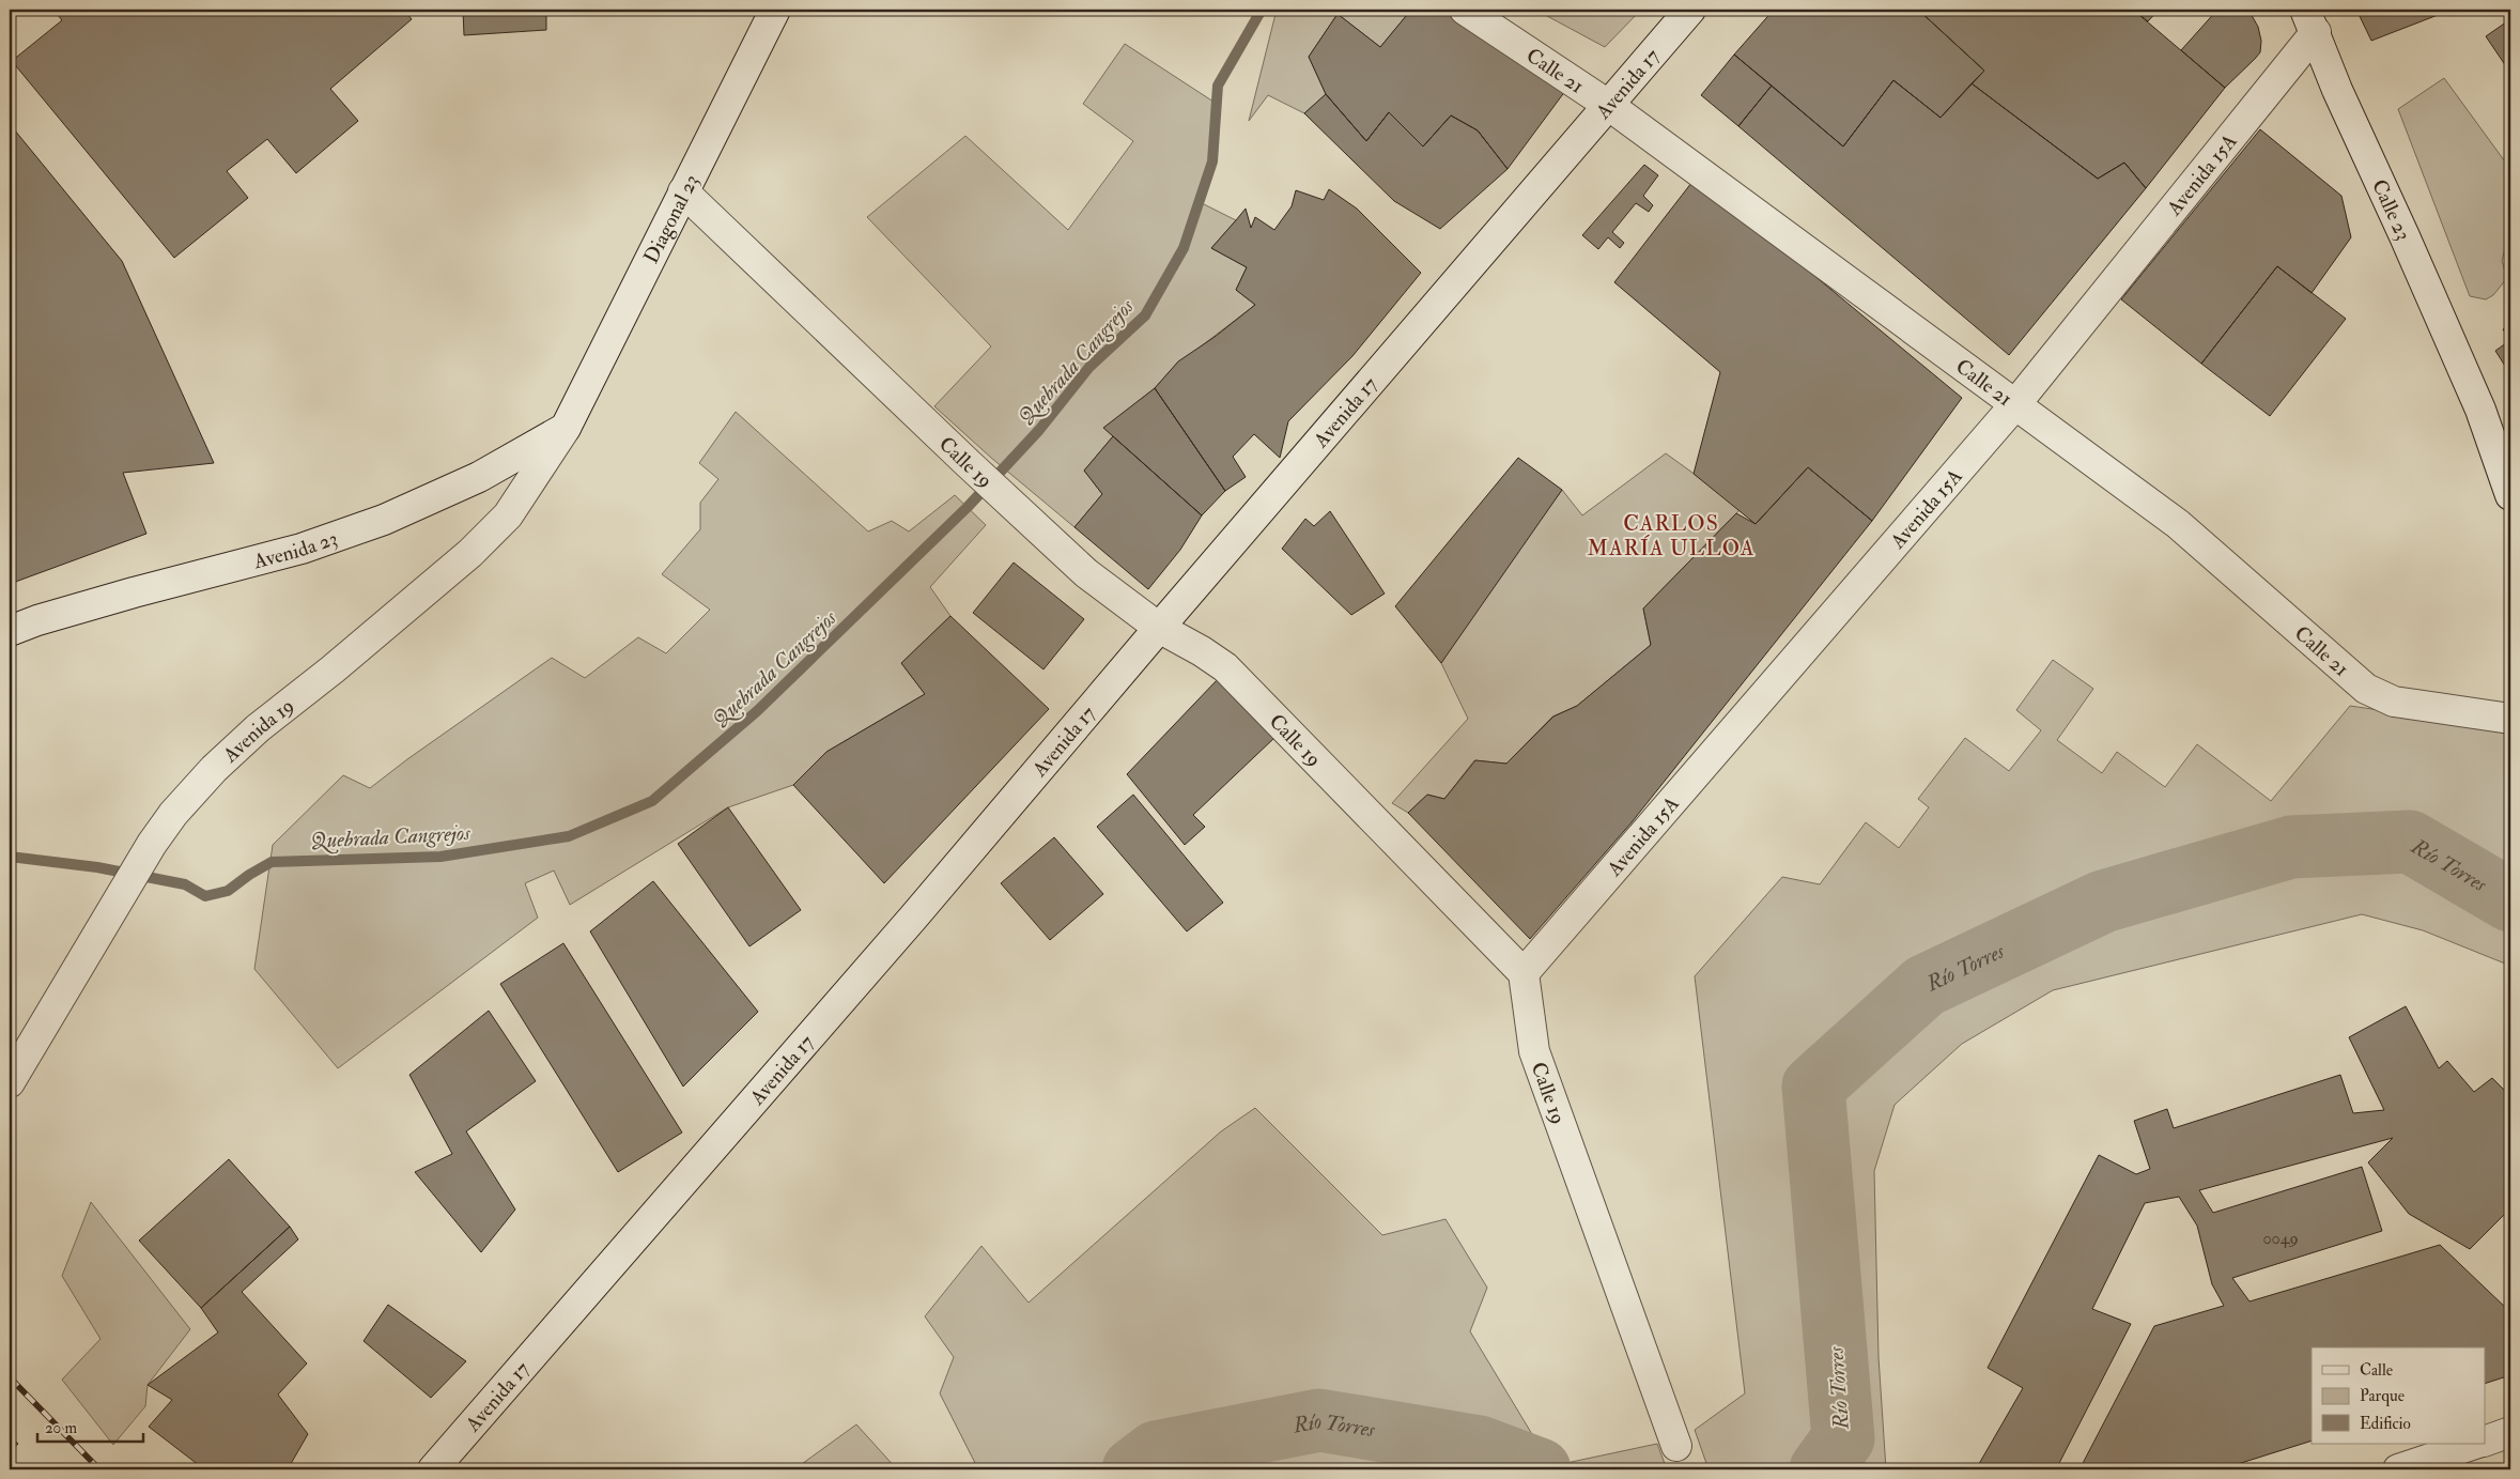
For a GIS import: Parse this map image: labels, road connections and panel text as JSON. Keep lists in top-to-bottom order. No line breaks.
{"streets":{"street":["Calle 21","Avenida 17","Avenida 15A","Calle 23","Diagonal 23","Calle 19","Avenida 23","Avenida 19"]},"crossings":[["Calle 21","Avenida 17"],["Calle 21","Avenida 15A"],["Avenida 17","Calle 19"],["Avenida 15A","Calle 23"],["Avenida 15A","Calle 19"],["Diagonal 23","Calle 19"],["Diagonal 23","Avenida 23"],["Diagonal 23","Avenida 19"],["Avenida 23","Avenida 19"]],"districts":["CARLOS MARÍA ULLOA"],"water":["Quebrada Cangrejos","Río Torres"],"house_numbers":["0049"],"legend":["Calle","Parque","Edificio"],"scale_bar":"20 m"}
